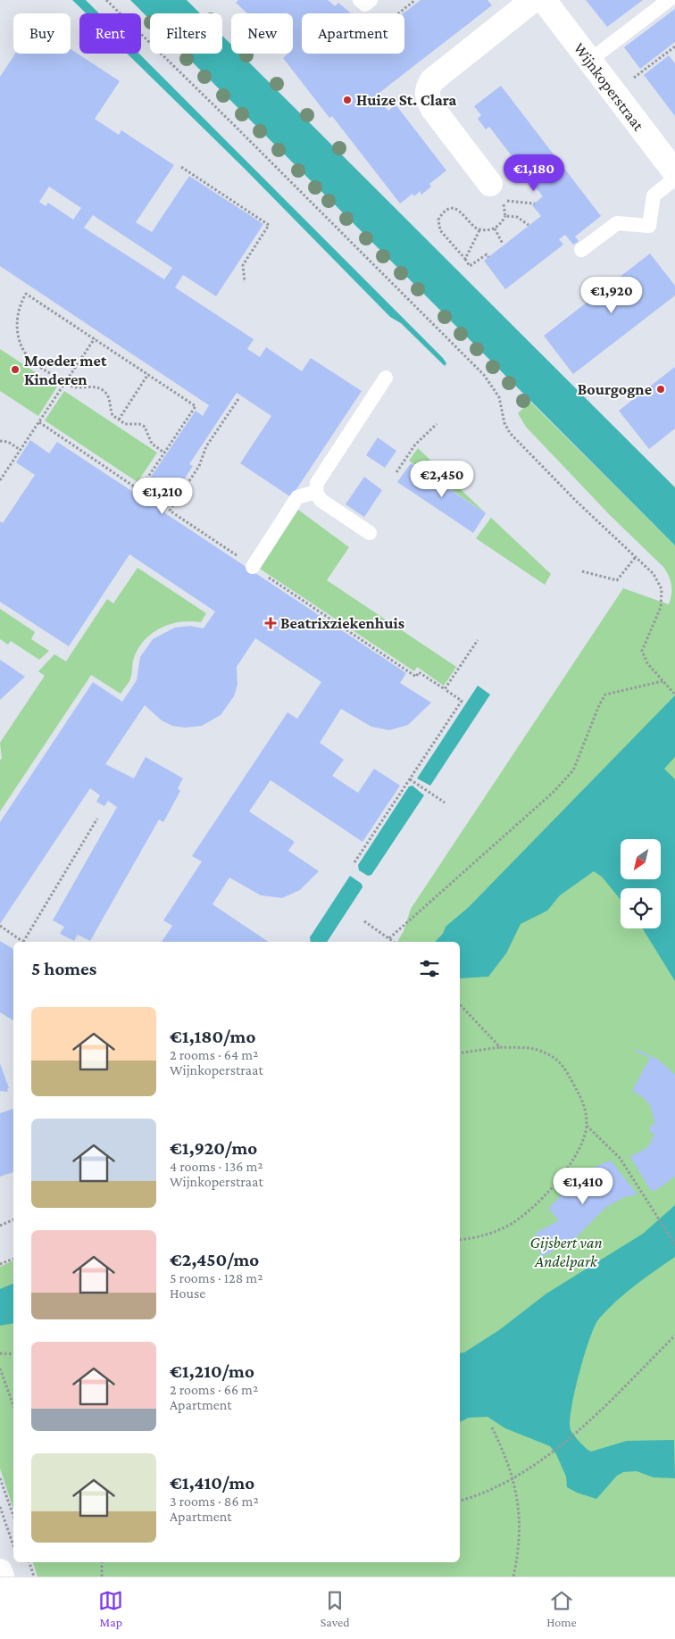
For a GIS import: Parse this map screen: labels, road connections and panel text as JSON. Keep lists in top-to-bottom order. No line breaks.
{"streets":{"street":["Wijnkoperstraat"]},"parks":["Gijsbert van Andelpark"],"places":{"other":["Huize St. Clara","Moeder met Kinderen","Bourgogne"],"health":["Beatrixziekenhuis"]},"north":"bottom left","page":{"chip":["Buy","Rent","Filters","New","Apartment"],"price":["€1,180","€1,920","€2,450","€1,210","€1,410"],"heading":"5 homes","list":[{"name":"€1,180/mo","note":"2 rooms · 64 m² · Wijnkoperstraat"},{"name":"€1,920/mo","note":"4 rooms · 136 m² · Wijnkoperstraat"},{"name":"€2,450/mo","note":"5 rooms · 128 m² · House"},{"name":"€1,210/mo","note":"2 rooms · 66 m² · Apartment"},{"name":"€1,410/mo","note":"3 rooms · 86 m² · Apartment"}],"tabs":["Map","Saved","Home"]}}
